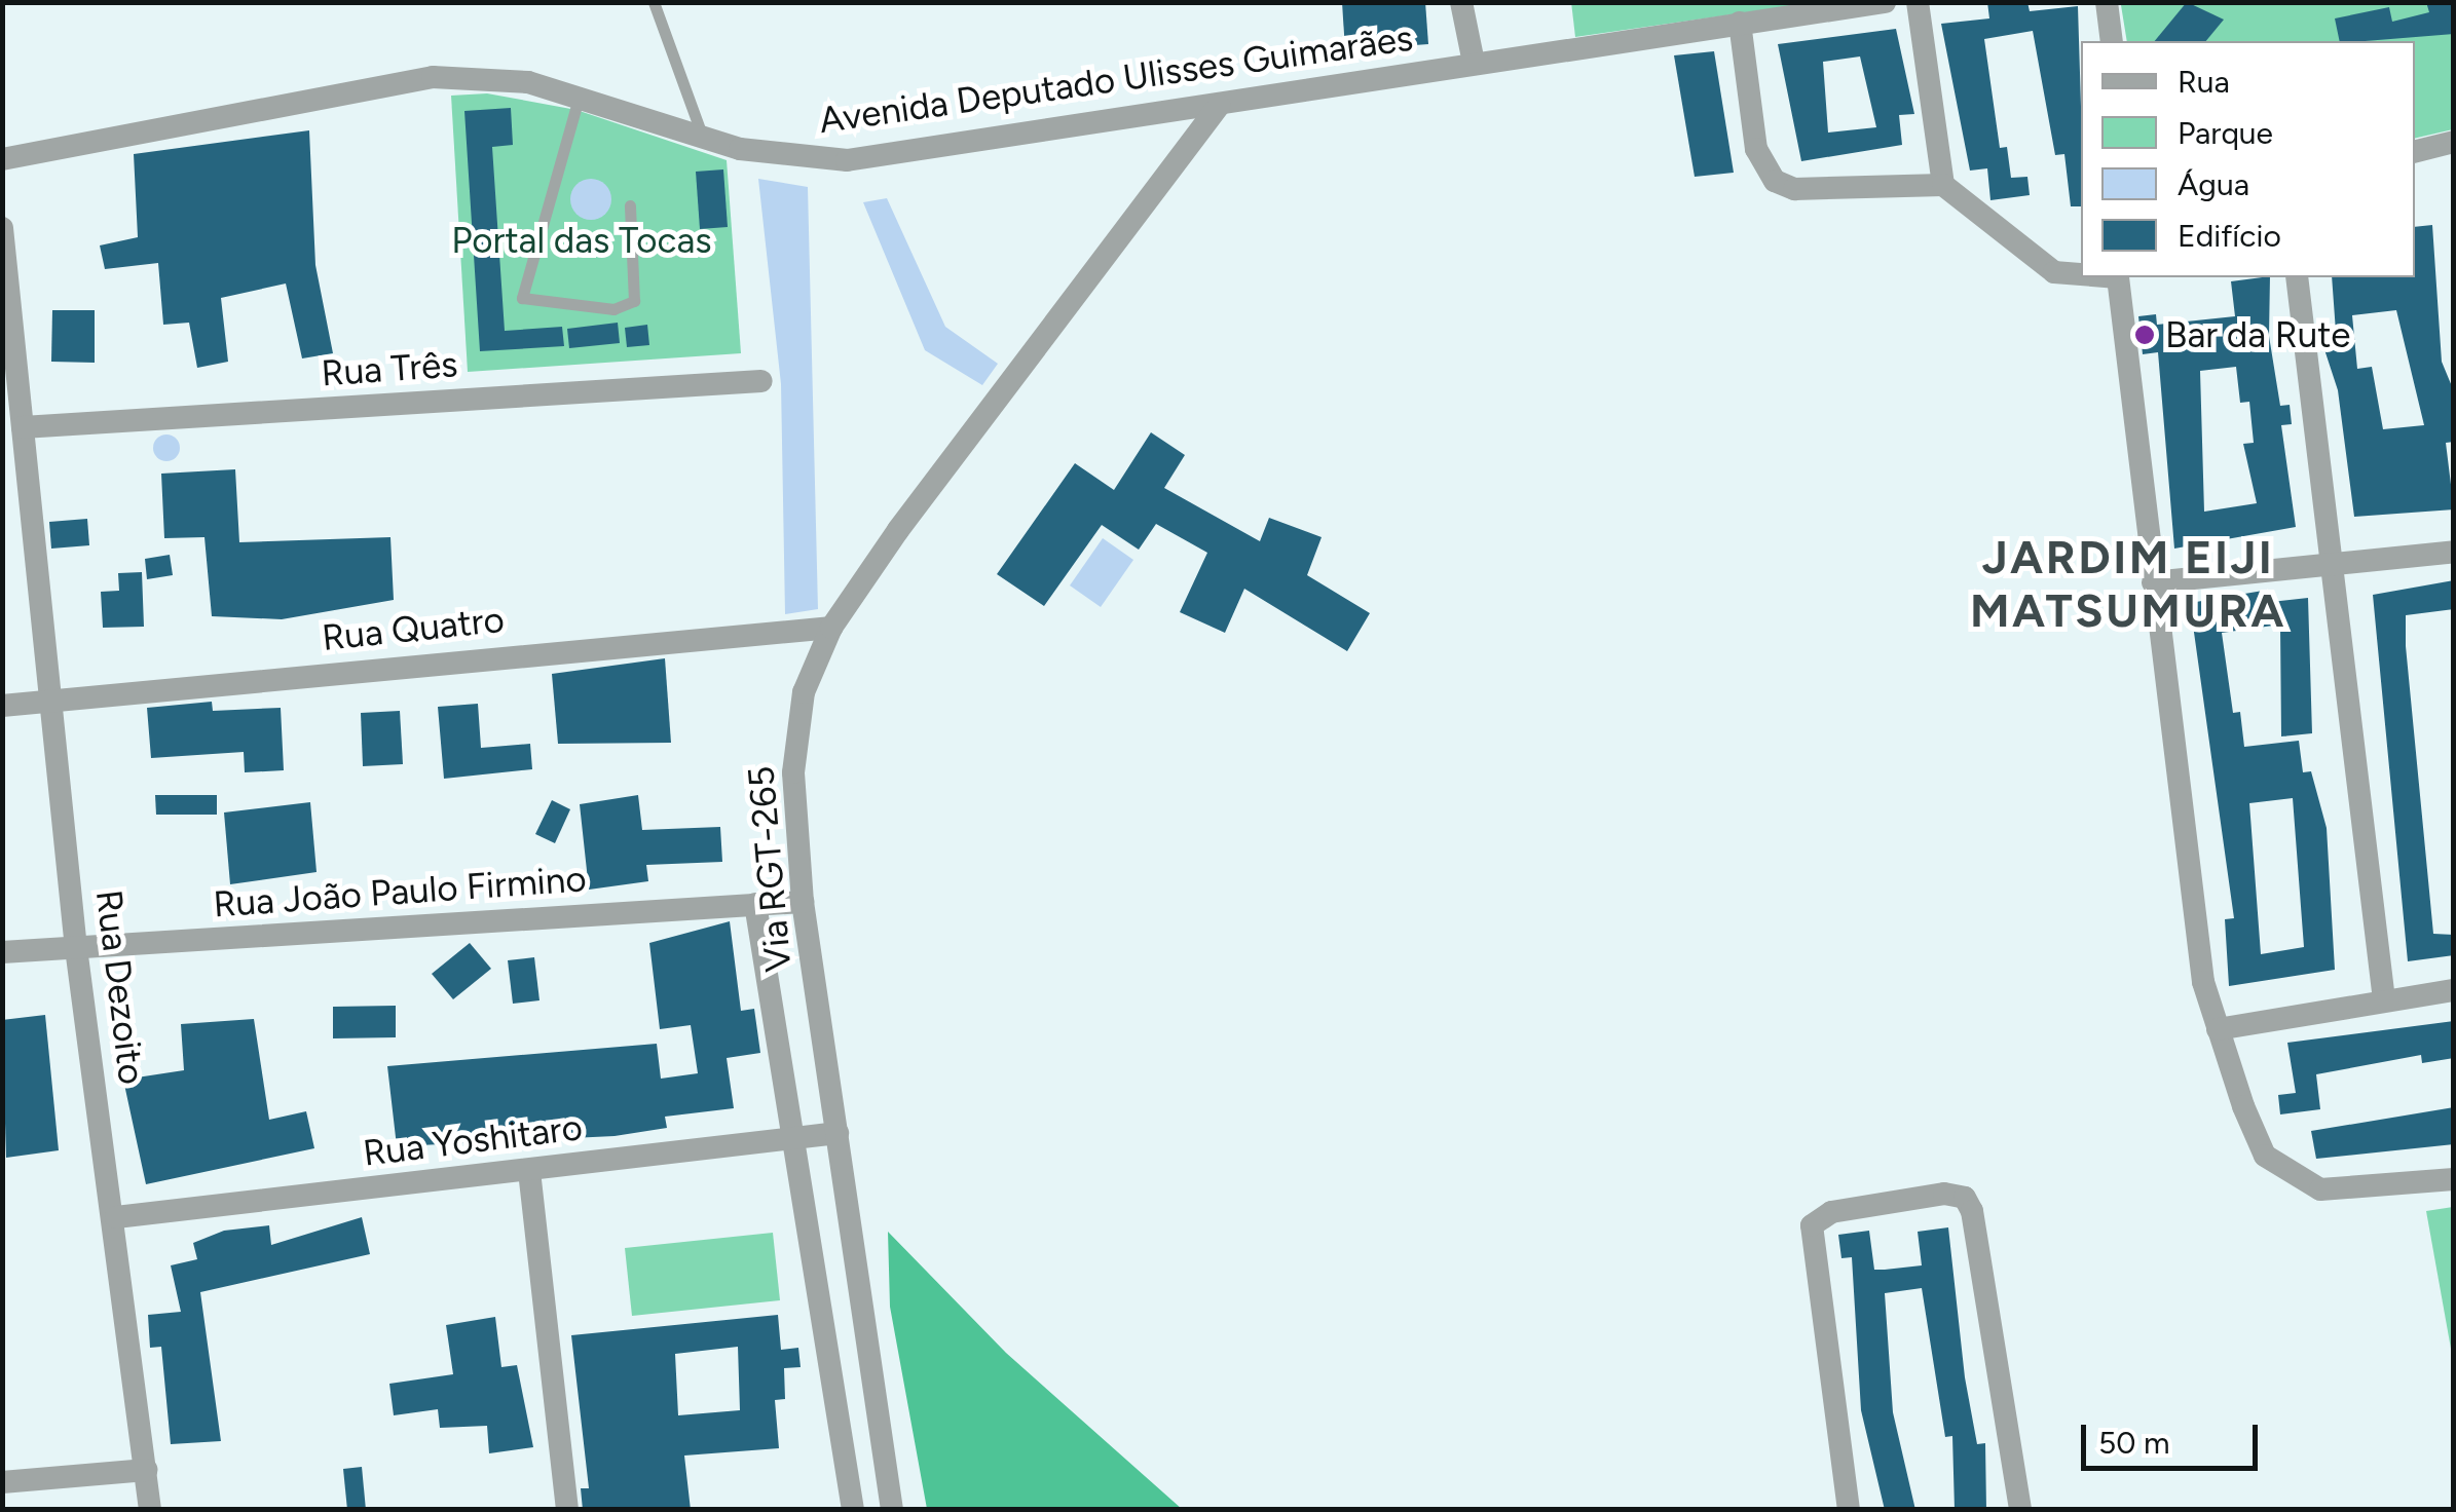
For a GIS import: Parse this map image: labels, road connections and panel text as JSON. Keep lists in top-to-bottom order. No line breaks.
{"streets":{"street":["Avenida Deputado Ulisses Guimarães","Rua Três","Rua Quatro","Via RGT-265","Rua João Paulo Firmino","Rua Dezoito","Rua Yoshitaro"]},"crossings":[["Avenida Deputado Ulisses Guimarães","Via RGT-265"],["Rua Três","Rua Dezoito"],["Rua Quatro","Via RGT-265"],["Rua Quatro","Rua Dezoito"],["Via RGT-265","Rua João Paulo Firmino"],["Via RGT-265","Rua Yoshitaro"],["Rua João Paulo Firmino","Rua Dezoito"],["Rua Dezoito","Rua Yoshitaro"]],"districts":["JARDIM EIJI MATSUMURA"],"parks":["Portal das Tocas"],"places":["Bar da Rute"],"legend":["Rua","Parque","Água","Edifício"],"scale_bar":"50 m"}
